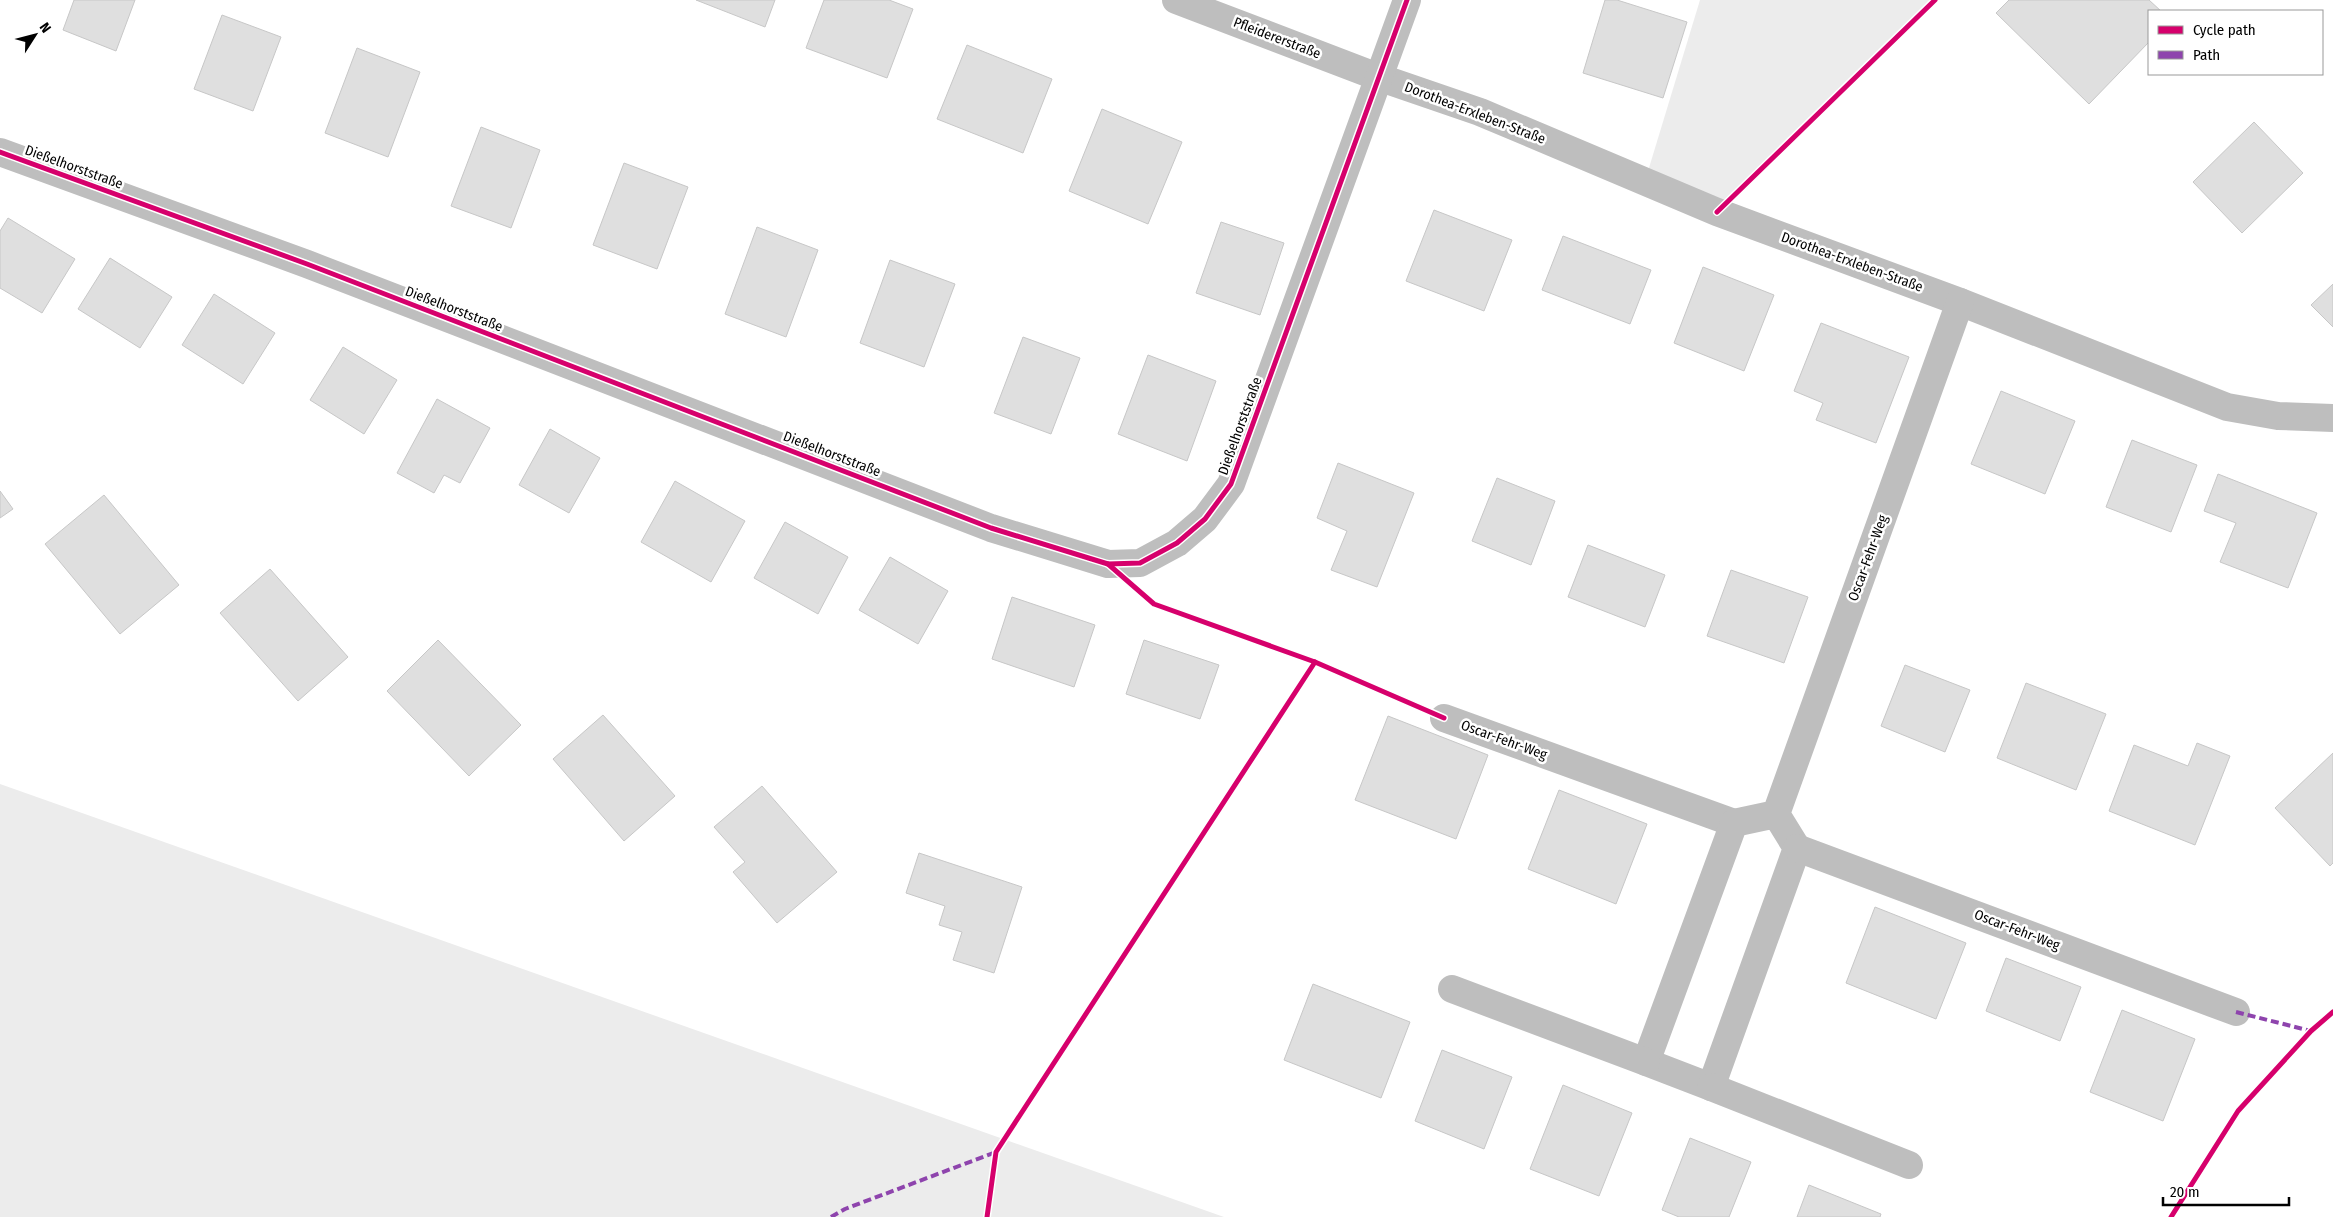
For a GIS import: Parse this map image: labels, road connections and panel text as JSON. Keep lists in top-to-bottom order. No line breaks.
{"streets":{"street":["Pfleidererstraße","Dorothea-Erxleben-Straße","Dießelhorststraße","Oscar-Fehr-Weg"]},"crossings":[["Pfleidererstraße","Dorothea-Erxleben-Straße"],["Pfleidererstraße","Dießelhorststraße"],["Dorothea-Erxleben-Straße","Dießelhorststraße"],["Dorothea-Erxleben-Straße","Oscar-Fehr-Weg"]],"legend":["Cycle path","Path"],"scale_bar":"20 m","north":"top right"}
